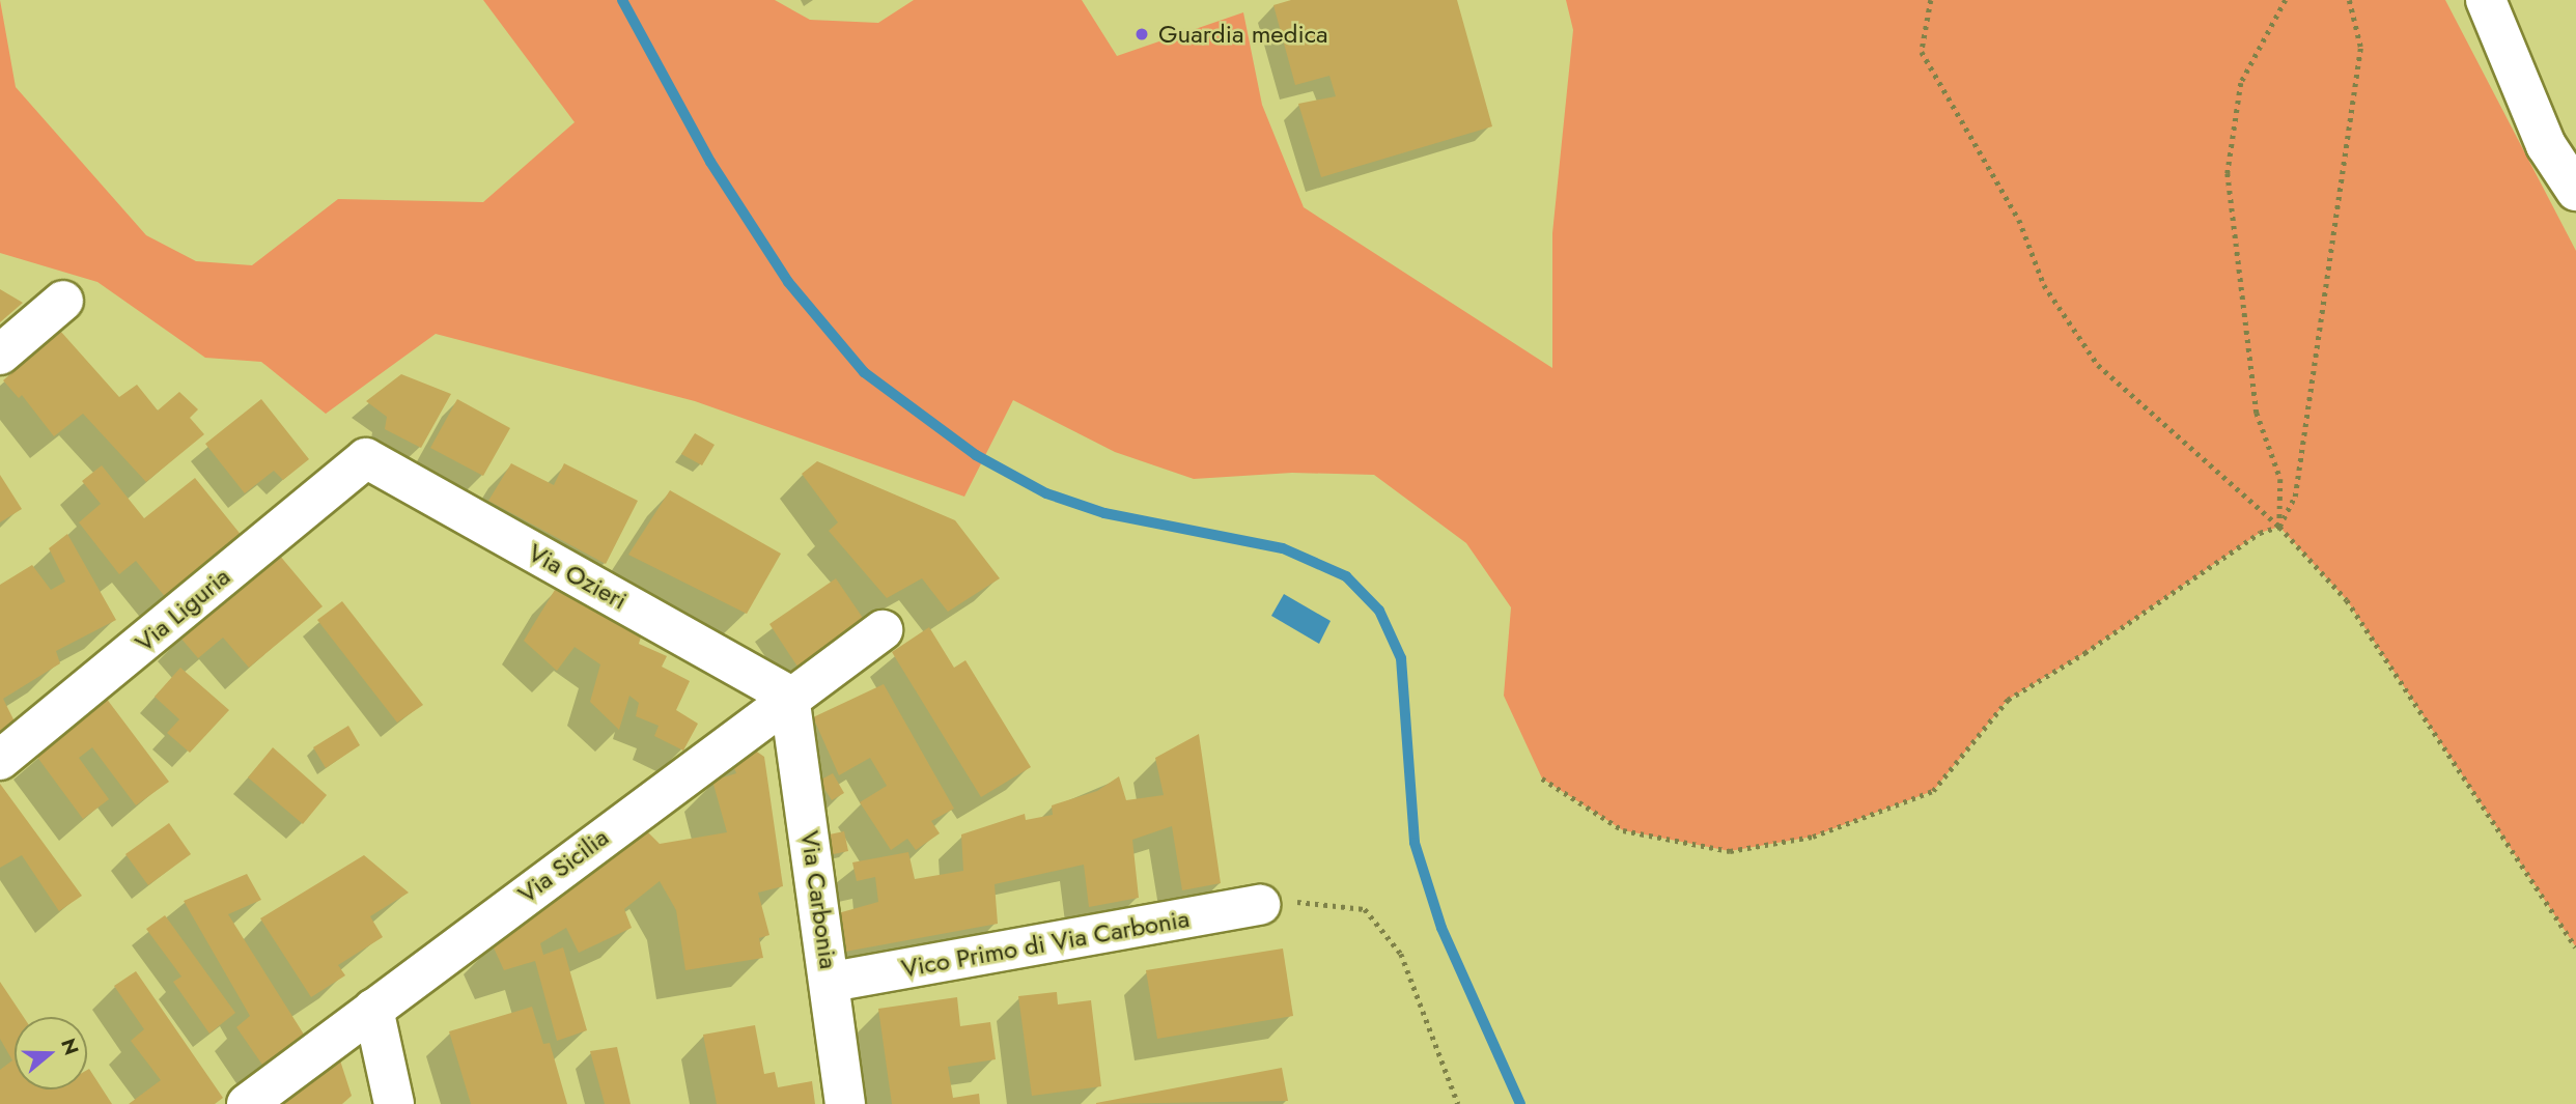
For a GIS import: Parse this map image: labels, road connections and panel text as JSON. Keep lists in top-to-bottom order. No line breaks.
{"streets":{"street":["Via Ozieri","Via Liguria","Via Sicilia","Via Carbonia","Vico Primo di Via Carbonia"]},"crossings":[["Via Ozieri","Via Liguria"],["Via Ozieri","Via Sicilia"],["Via Ozieri","Via Carbonia"],["Via Sicilia","Via Carbonia"],["Via Carbonia","Vico Primo di Via Carbonia"]],"places":["Guardia medica"],"north":"right"}
